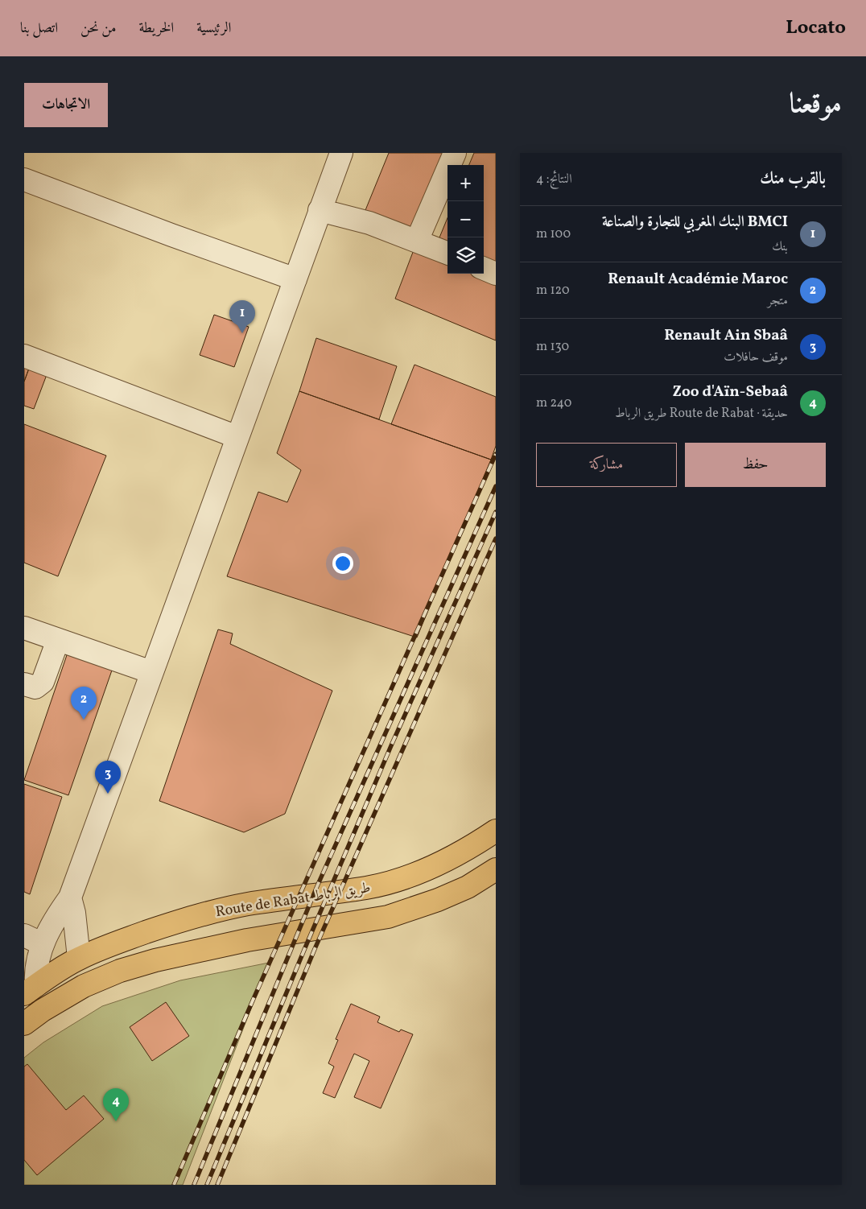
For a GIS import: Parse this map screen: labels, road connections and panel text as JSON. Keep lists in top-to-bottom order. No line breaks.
{"streets":{"main road":["Route de Rabat طريق الرباط"]},"page":{"header":"Locato","nav":["الرئيسية","الخريطة","من نحن","اتصل بنا"],"title":"موقعنا","buttons":["الاتجاهات",["حفظ","مشاركة"]],"heading":["بالقرب منك","النتائج: 4"],"map_buttons":["+","−"],"list":[{"mark":"1","name":"BMCI البنك المغربي للتجارة والصناعة","note":"بنك","value":"100 m"},{"mark":"2","name":"Renault Académie Maroc","note":"متجر","value":"120 m"},{"mark":"3","name":"Renault Ain Sbaâ","note":"موقف حافلات","value":"130 m"},{"mark":"4","name":"Zoo d'Aïn-Sebaâ","note":"حديقة · Route de Rabat طريق الرباط","value":"240 m"}],"pins":["1","2","3","4"]}}
